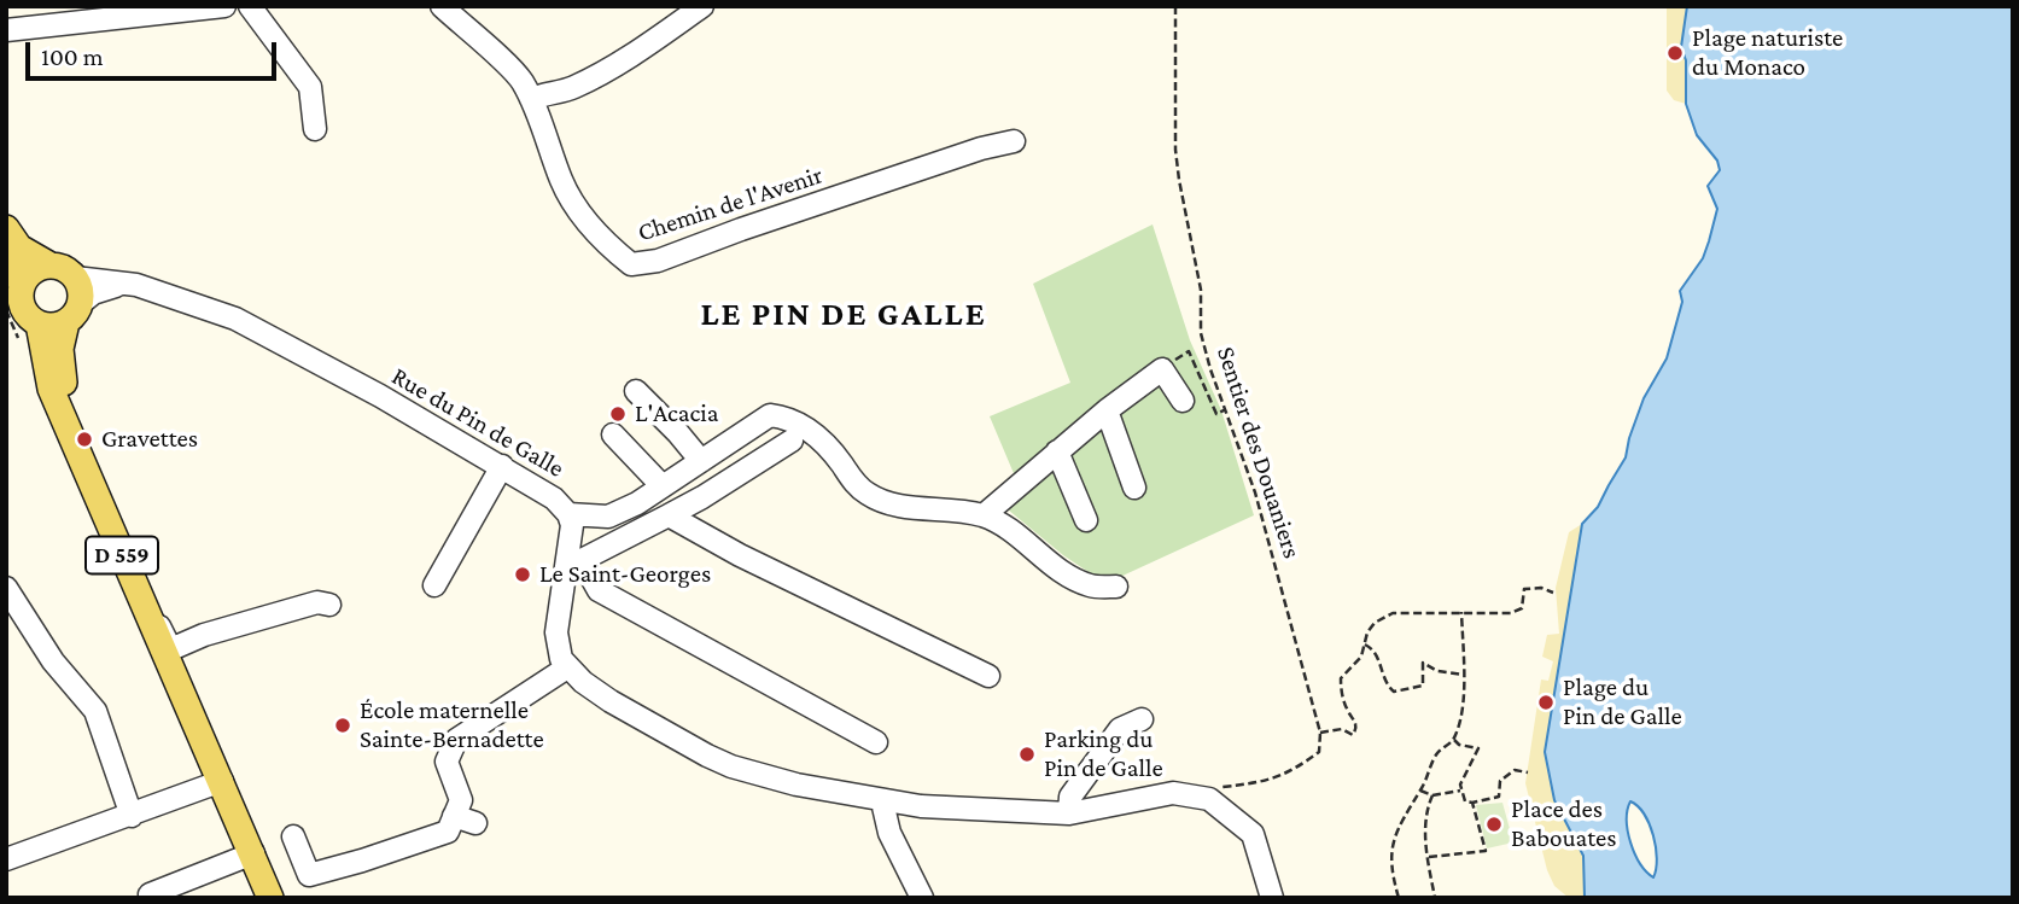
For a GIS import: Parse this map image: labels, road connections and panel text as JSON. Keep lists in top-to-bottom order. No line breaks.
{"streets":{"main road":["D 559"],"street":["Chemin de l'Avenir","Rue du Pin de Galle"],"path":["Sentier des Douaniers"]},"crossings":[["Rue du Pin de Galle","D 559"]],"districts":["LE PIN DE GALLE"],"places":["Plage naturiste du Monaco","L'Acacia","Gravettes","Le Saint-Georges","Plage du Pin de Galle","École maternelle Sainte-Bernadette","Parking du Pin de Galle","Place des Babouates"],"scale_bar":"100 m"}
